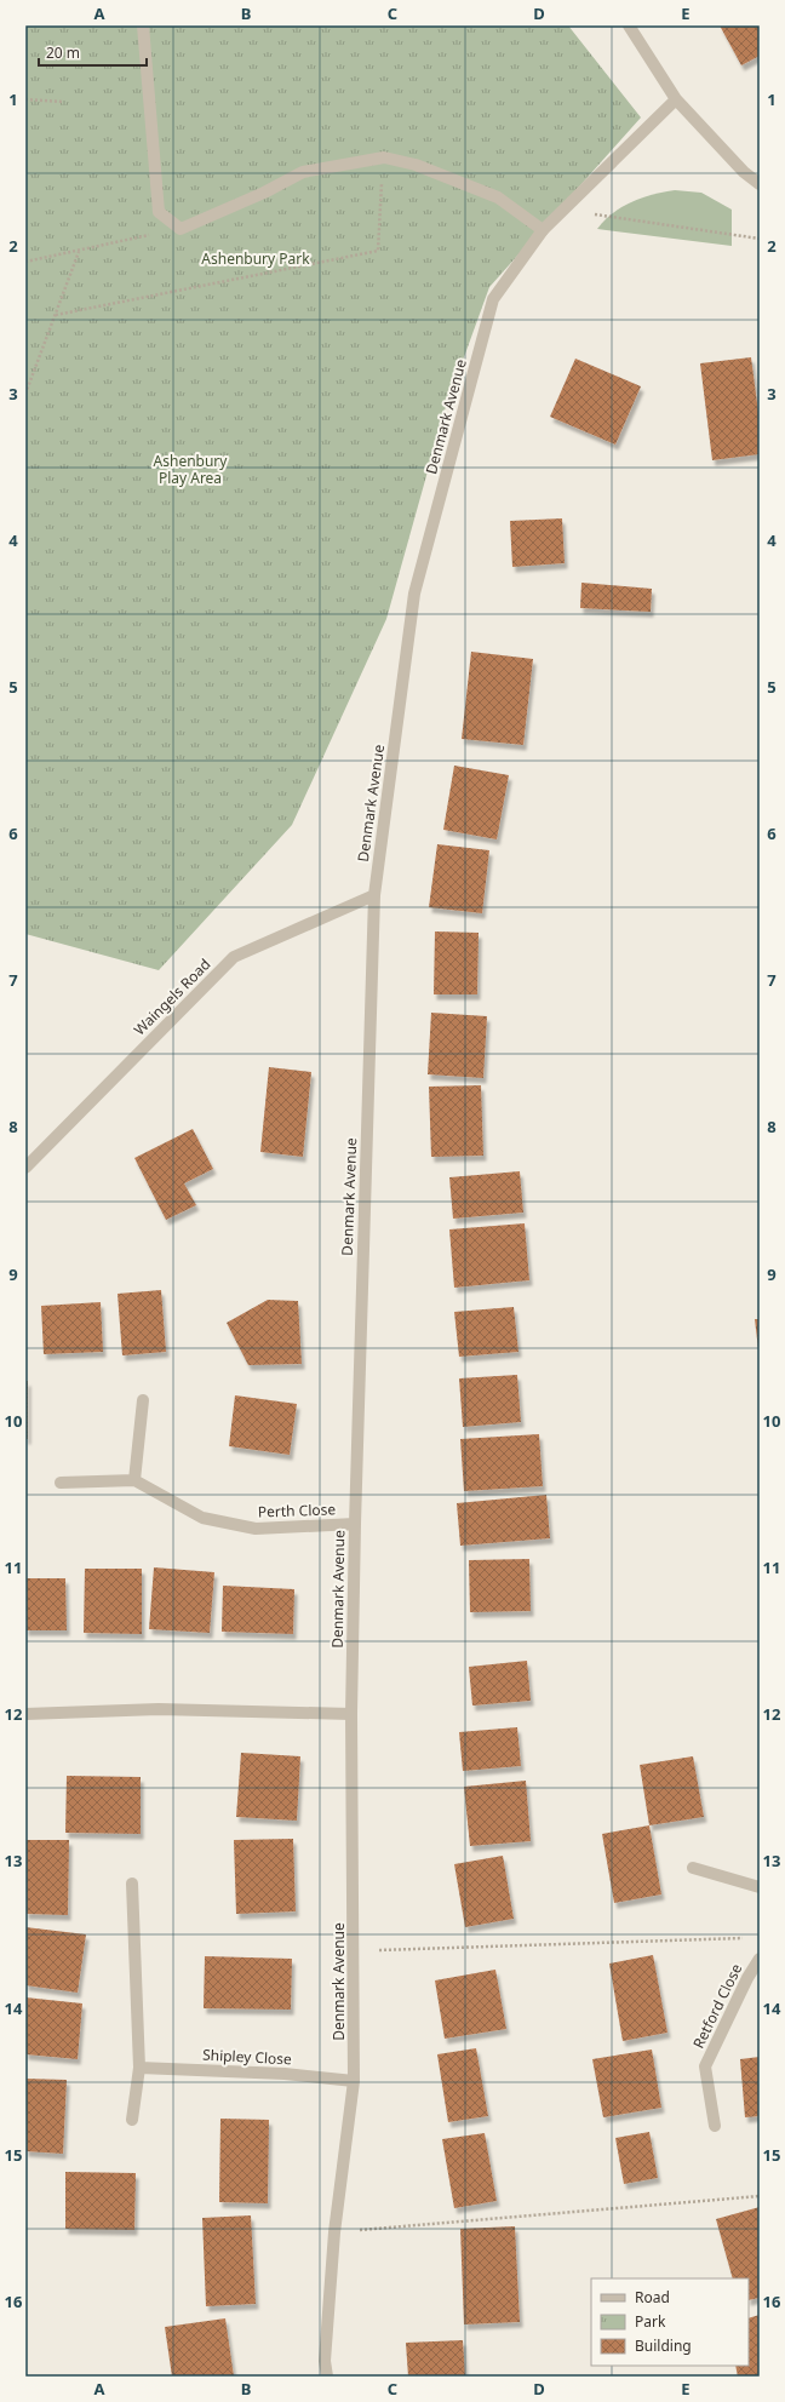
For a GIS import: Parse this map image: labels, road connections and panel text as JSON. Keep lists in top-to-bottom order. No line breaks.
{"streets":{"street":["Denmark Avenue","Waingels Road","Perth Close","Retford Close","Shipley Close"]},"crossings":[["Denmark Avenue","Waingels Road"],["Denmark Avenue","Perth Close"],["Denmark Avenue","Shipley Close"]],"parks":["Ashenbury Park","Ashenbury Play Area"],"legend":["Road","Park","Building"],"scale_bar":"20 m","grid":{"columns":["A","B","C","D","E"],"rows":["1","2","3","4","5","6","7","8","9","10","11","12","13","14","15","16"]}}
